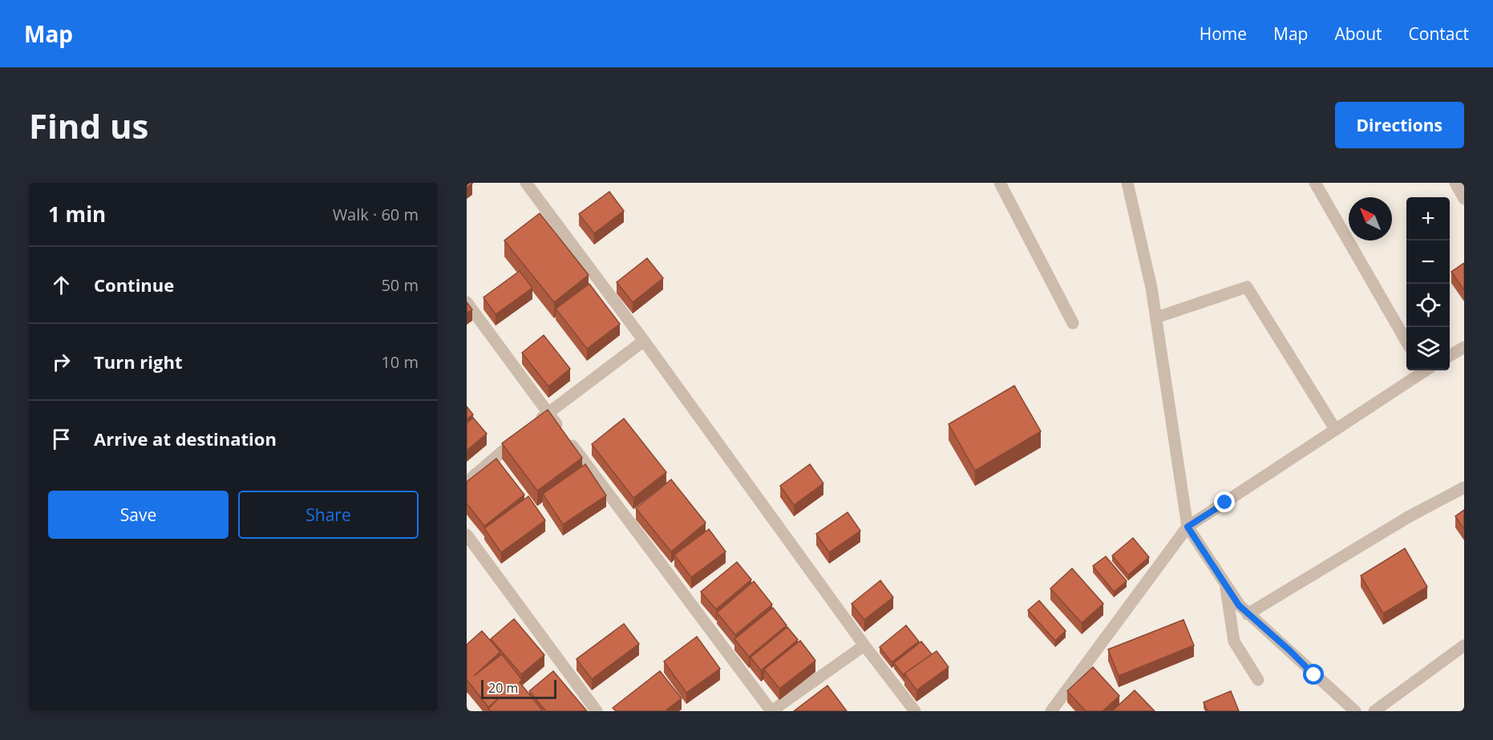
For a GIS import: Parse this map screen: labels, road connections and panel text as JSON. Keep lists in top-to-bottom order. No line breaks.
{"scale_bar":"20 m","north":"top left","page":{"header":"Map","nav":["Home","Map","About","Contact"],"buttons":["Directions",["Save","Share"]],"title":"Find us","heading":["1 min","Walk · 60 m"],"map_buttons":["+","−"],"list":[["Continue","50 m"],["Turn right","10 m"],"Arrive at destination"],"scale":"20 m"}}
